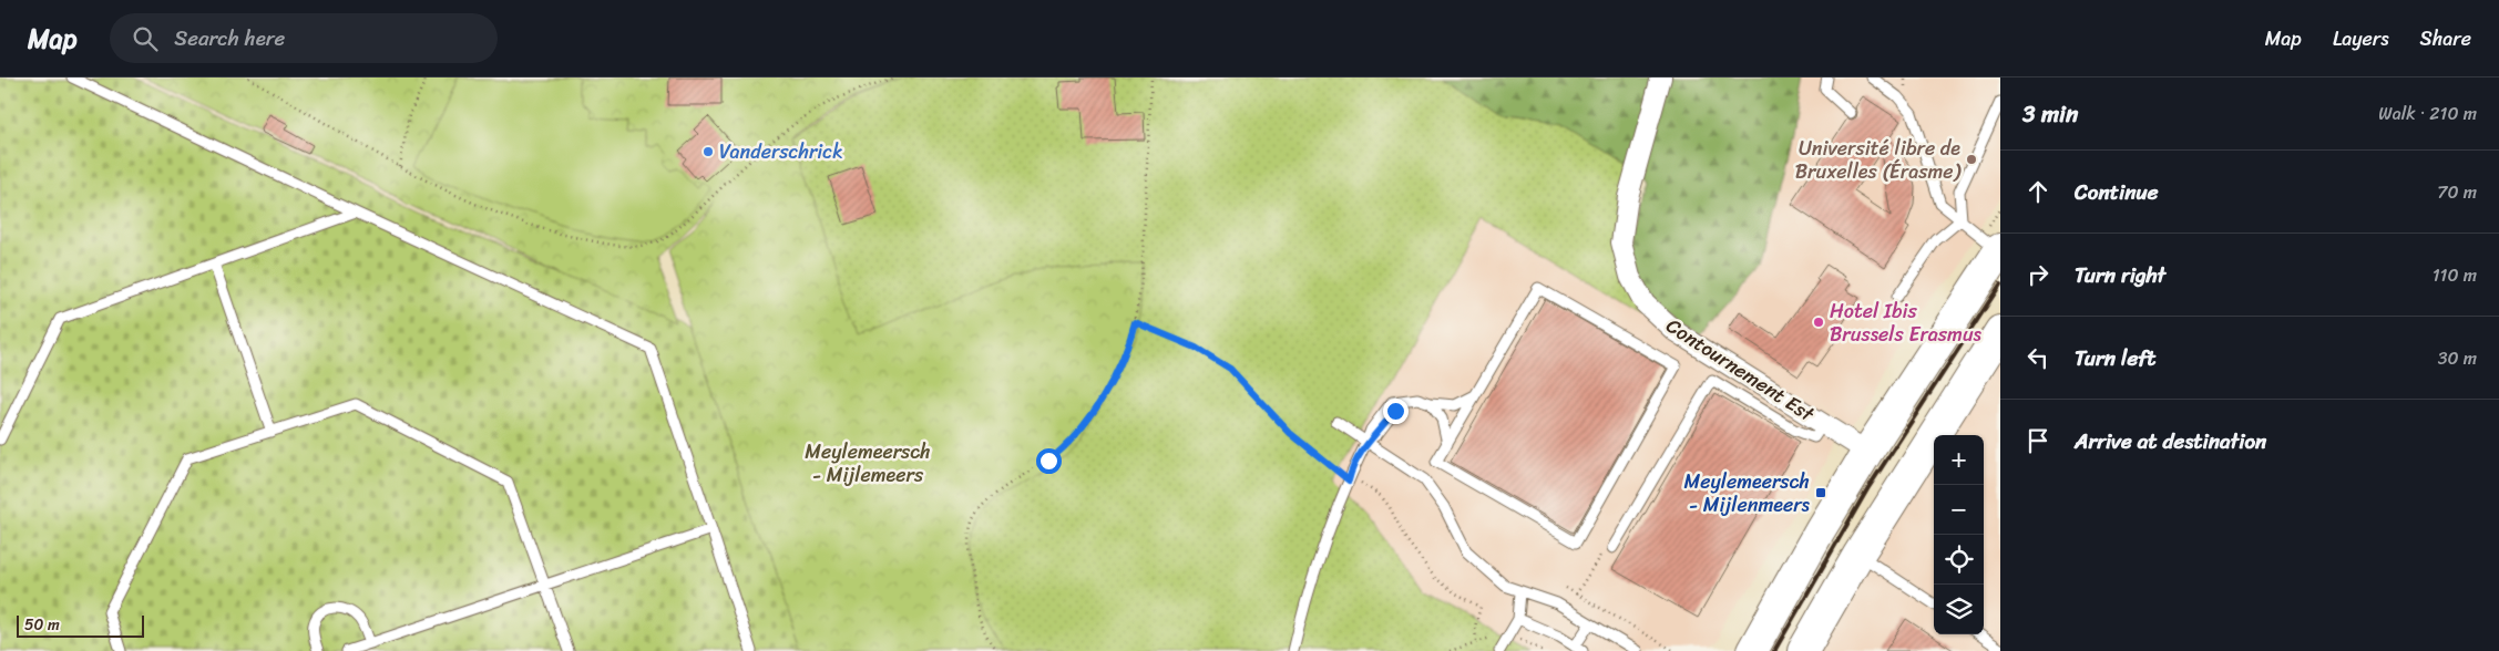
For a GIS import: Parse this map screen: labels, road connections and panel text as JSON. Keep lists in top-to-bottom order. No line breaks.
{"streets":{"street":["Contournement Est"]},"parks":["Meylemeersch - Mijlemeers"],"places":{"other":["Vanderschrick","Université libre de Bruxelles (Érasme)","Hotel Ibis Brussels Erasmus"],"transit":["Meylemeersch - Mijlenmeers"]},"scale_bar":"50 m","page":{"header":"Map","search":"Search here","nav":["Map","Layers","Share"],"heading":["3 min","Walk · 210 m"],"list":[["Continue","70 m"],["Turn right","110 m"],["Turn left","30 m"],"Arrive at destination"],"map_buttons":["+","−"],"scale":"50 m"}}
